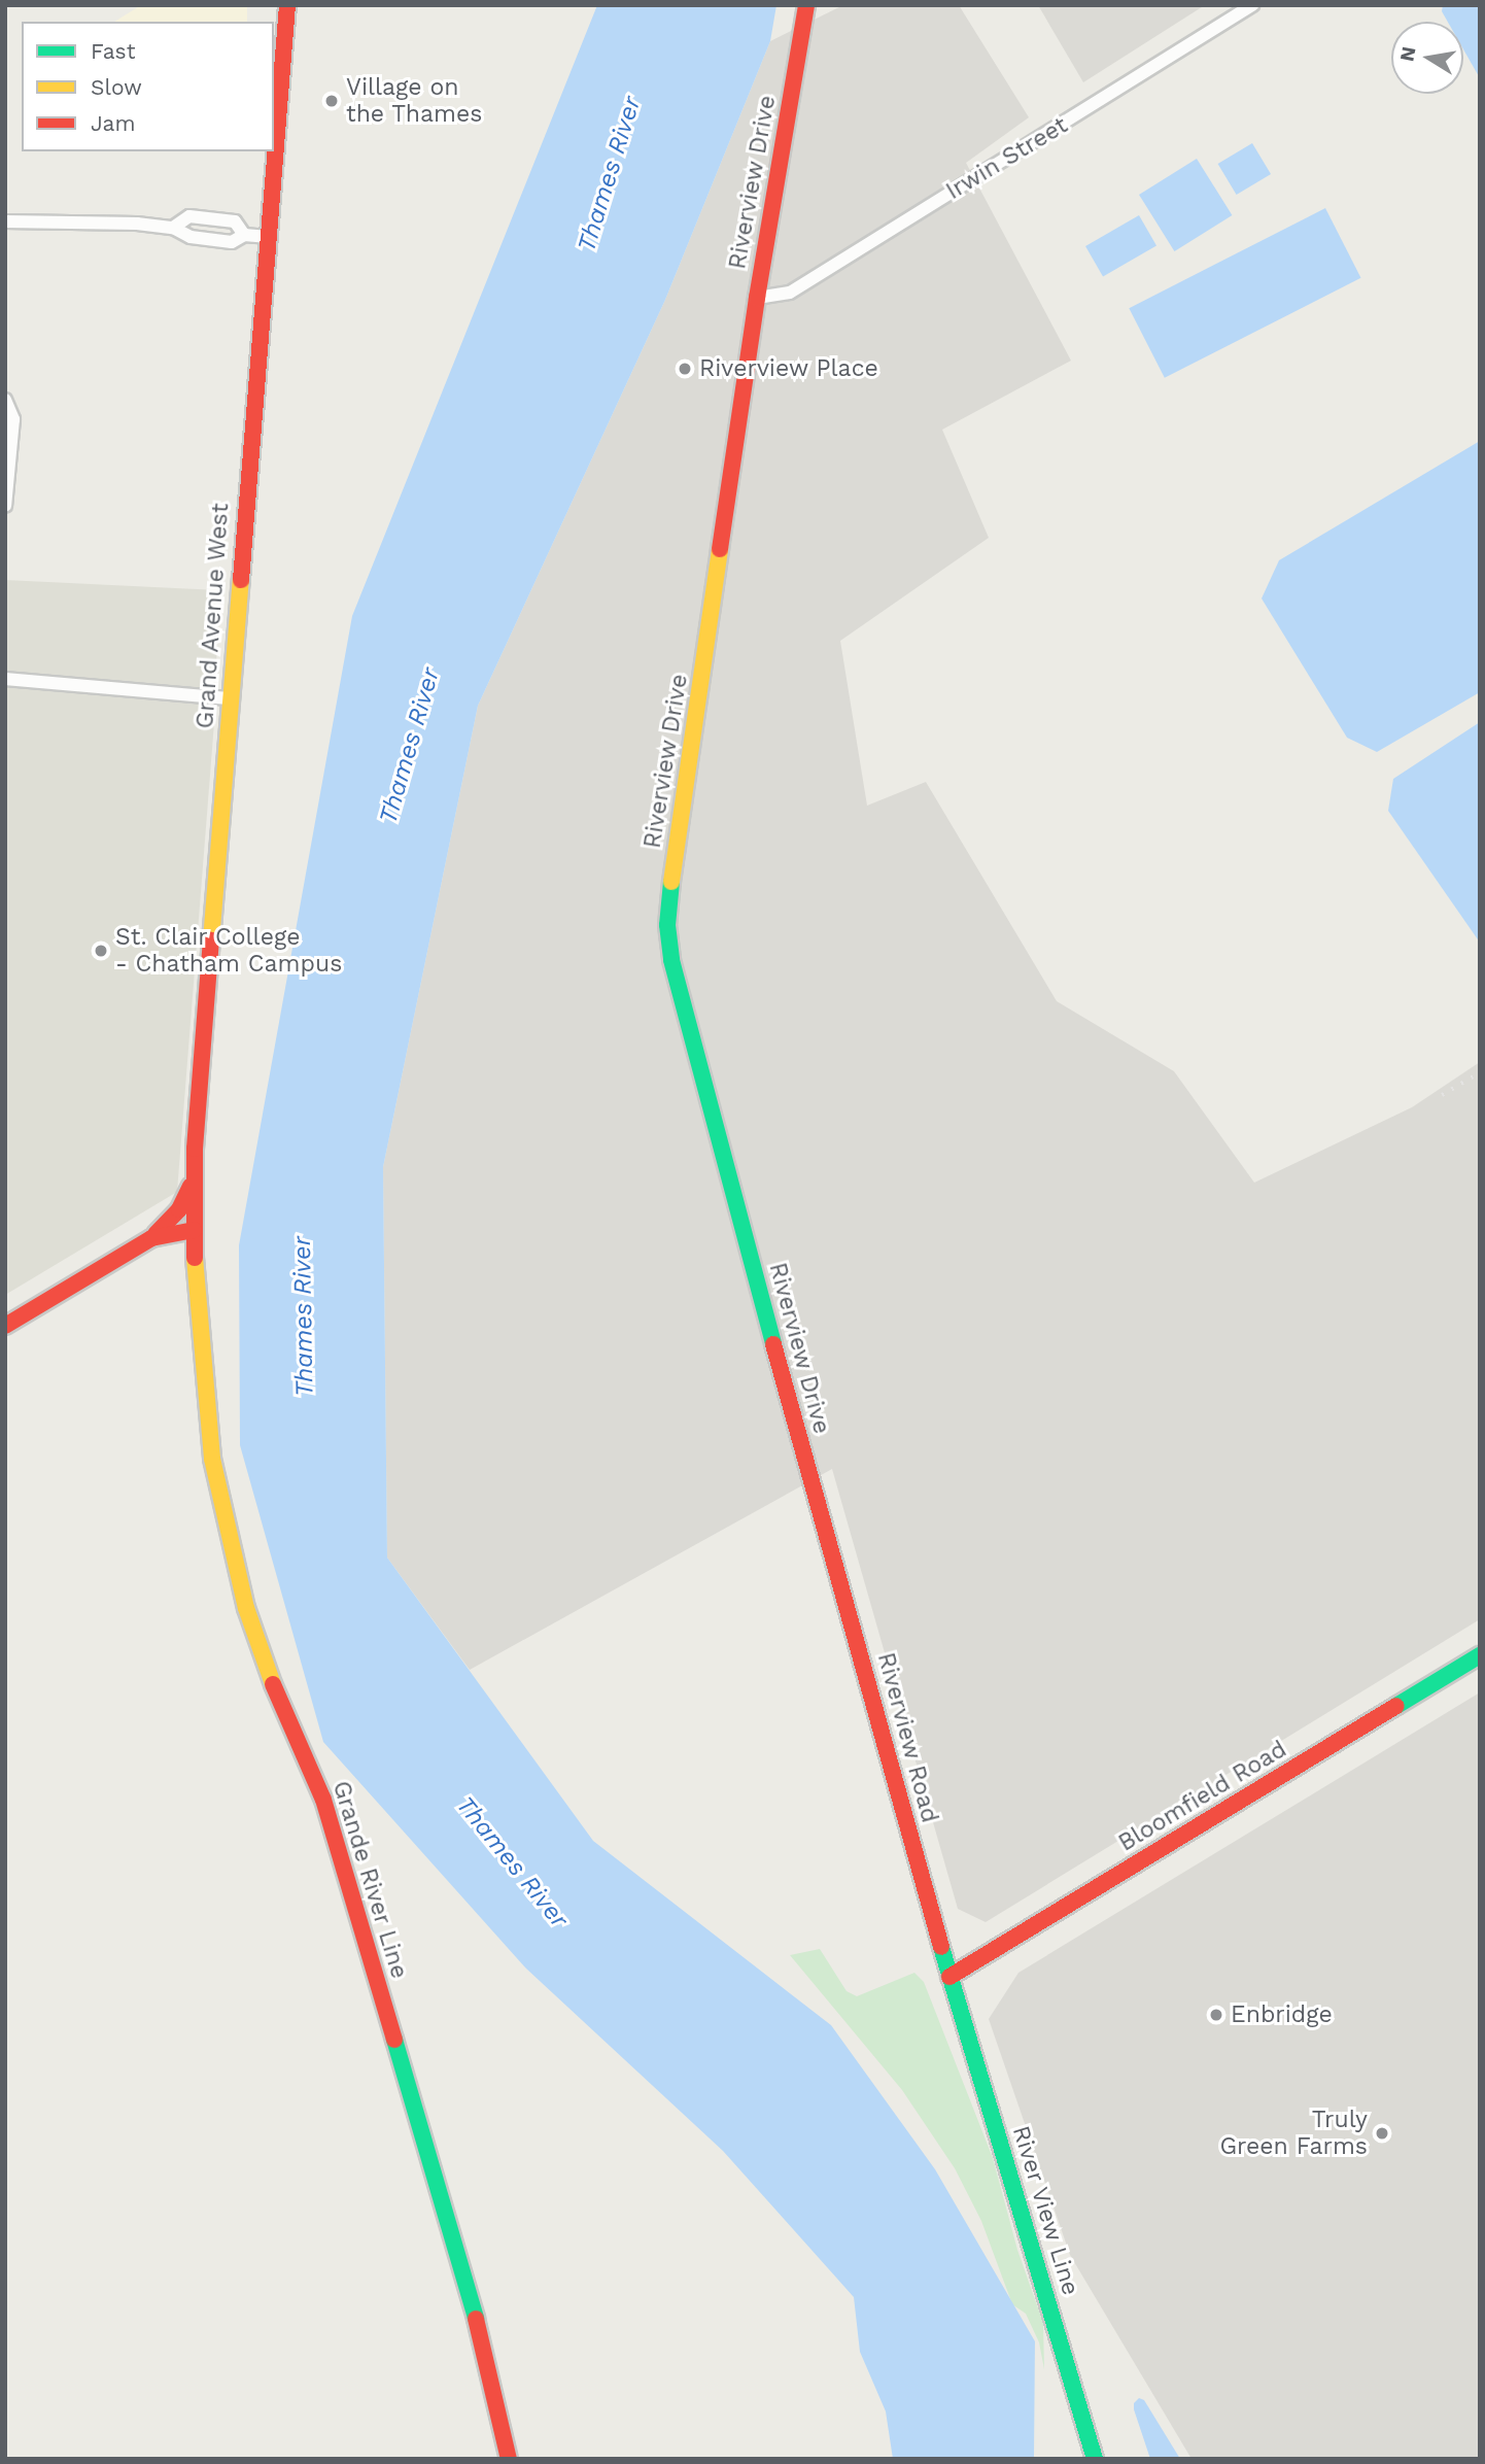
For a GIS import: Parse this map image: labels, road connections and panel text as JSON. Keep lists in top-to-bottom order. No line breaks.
{"streets":{"main road":["Riverview Drive","Grand Avenue West","Riverview Road","Bloomfield Road","Grande River Line","River View Line"],"street":["Irwin Street"]},"crossings":[["Irwin Street","Riverview Drive"],["Riverview Drive","Riverview Road"],["Grand Avenue West","Grande River Line"],["Riverview Road","Bloomfield Road"],["Riverview Road","River View Line"],["Bloomfield Road","River View Line"]],"water":["Thames River"],"places":["Village on the Thames","Riverview Place","St. Clair College - Chatham Campus","Enbridge","Truly Green Farms"],"legend":["Fast","Slow","Jam"],"north":"left"}
